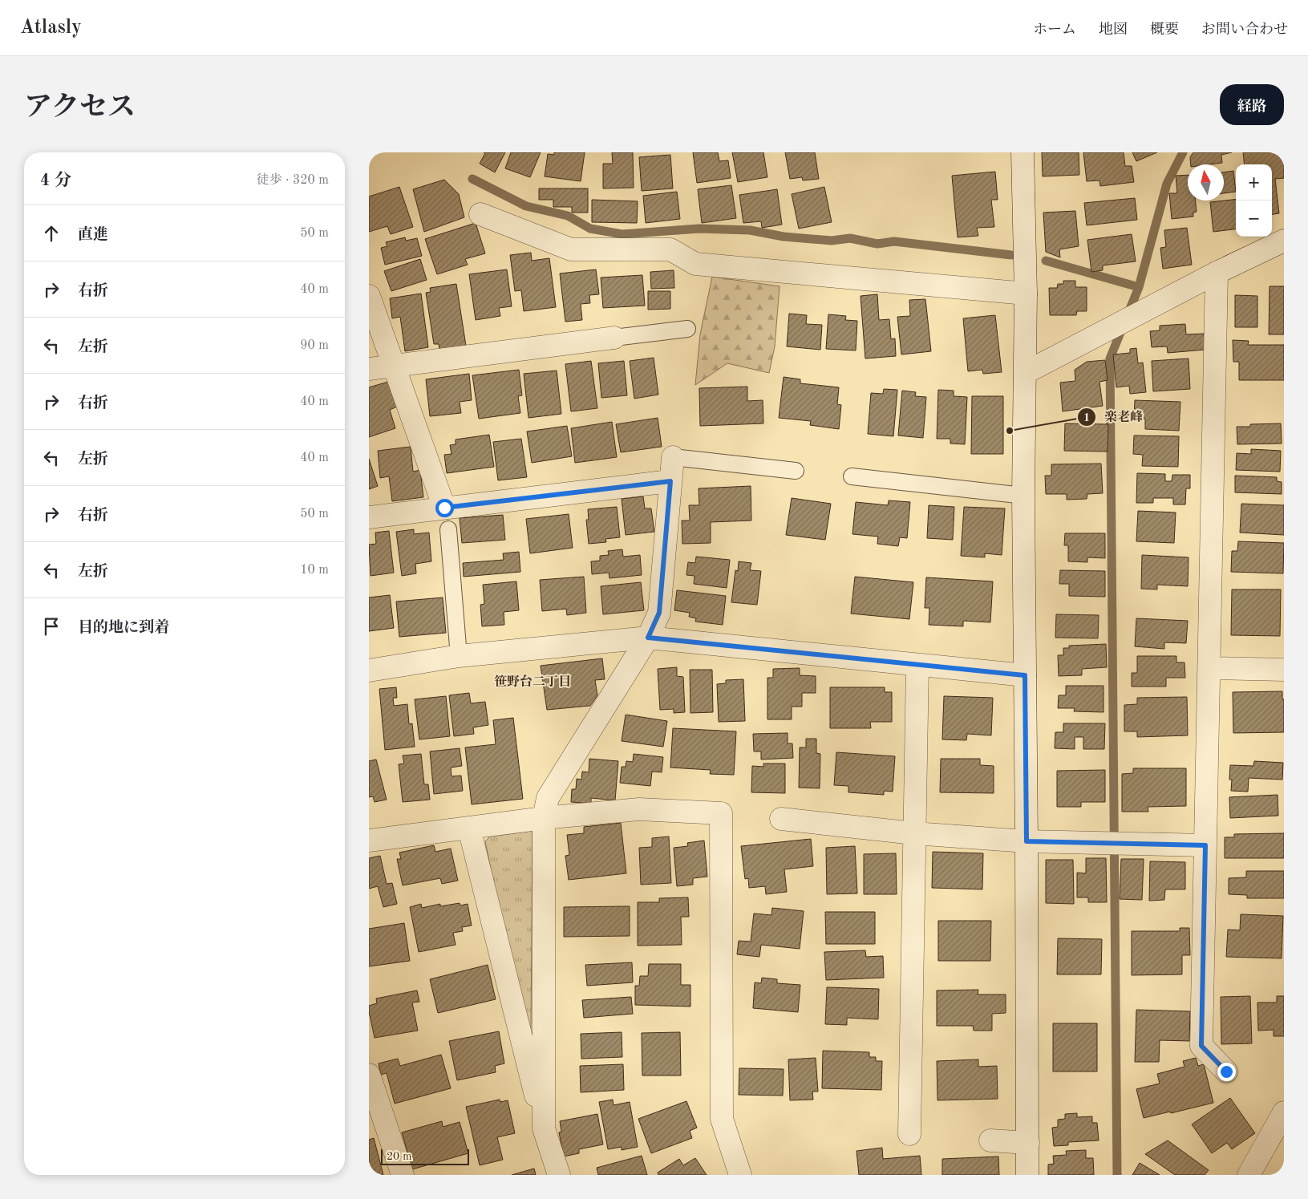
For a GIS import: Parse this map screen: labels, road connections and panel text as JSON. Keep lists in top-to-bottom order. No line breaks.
{"districts":["笹野台二丁目"],"places":["楽老峰"],"scale_bar":"20 m","north":"top","page":{"header":"Atlasly","nav":["ホーム","地図","概要","お問い合わせ"],"title":"アクセス","buttons":"経路","heading":["4 分","徒歩 · 320 m"],"map_buttons":["+","−"],"list":[["直進","50 m"],["右折","40 m"],["左折","90 m"],["右折","40 m"],["左折","40 m"],["右折","50 m"],["左折","10 m"],"目的地に到着"],"scale":"20 m"}}
